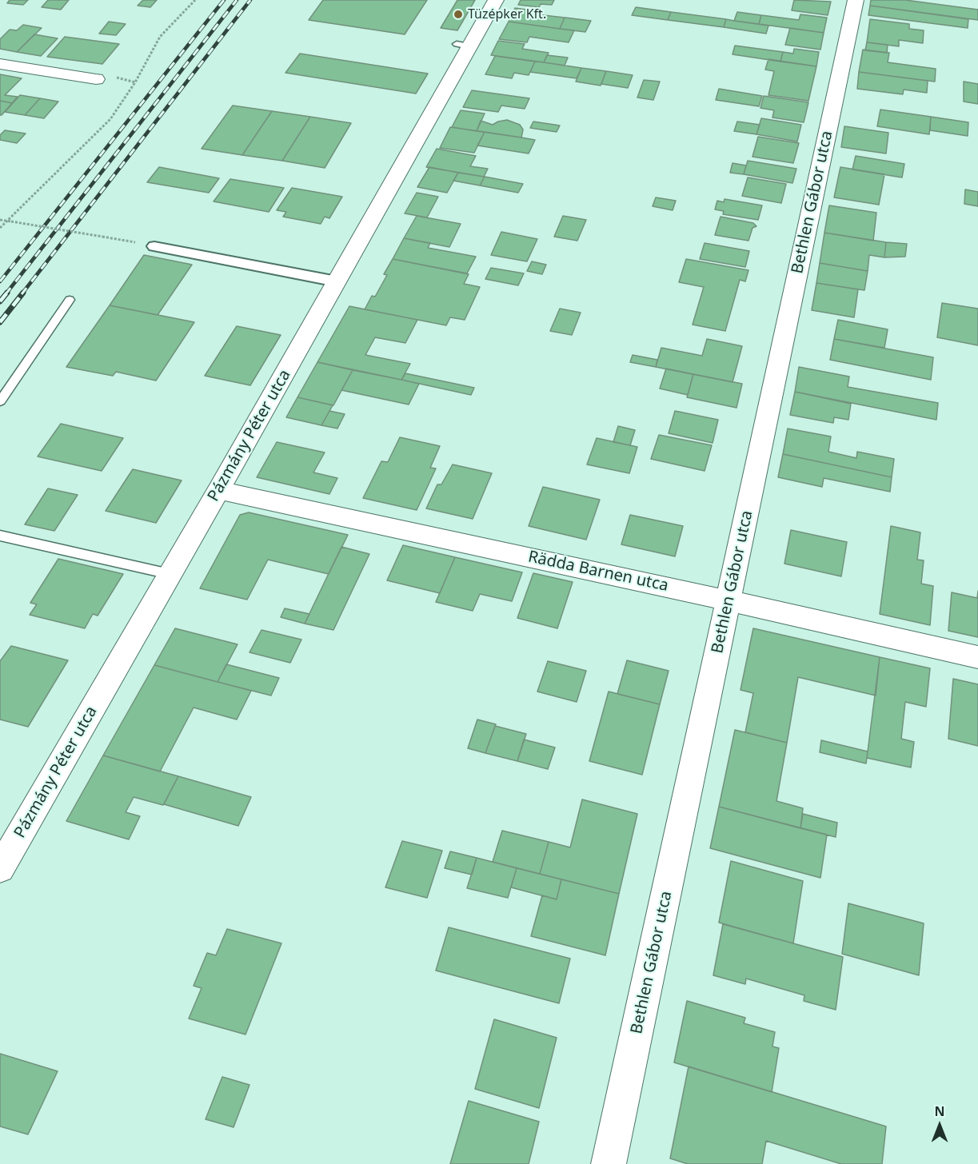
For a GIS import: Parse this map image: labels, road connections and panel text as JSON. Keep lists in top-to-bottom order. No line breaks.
{"streets":{"street":["Bethlen Gábor utca","Pázmány Péter utca","Rädda Barnen utca"]},"crossings":[["Bethlen Gábor utca","Rädda Barnen utca"],["Pázmány Péter utca","Rädda Barnen utca"]],"places":["Tüzépker Kft."],"north":"top"}
